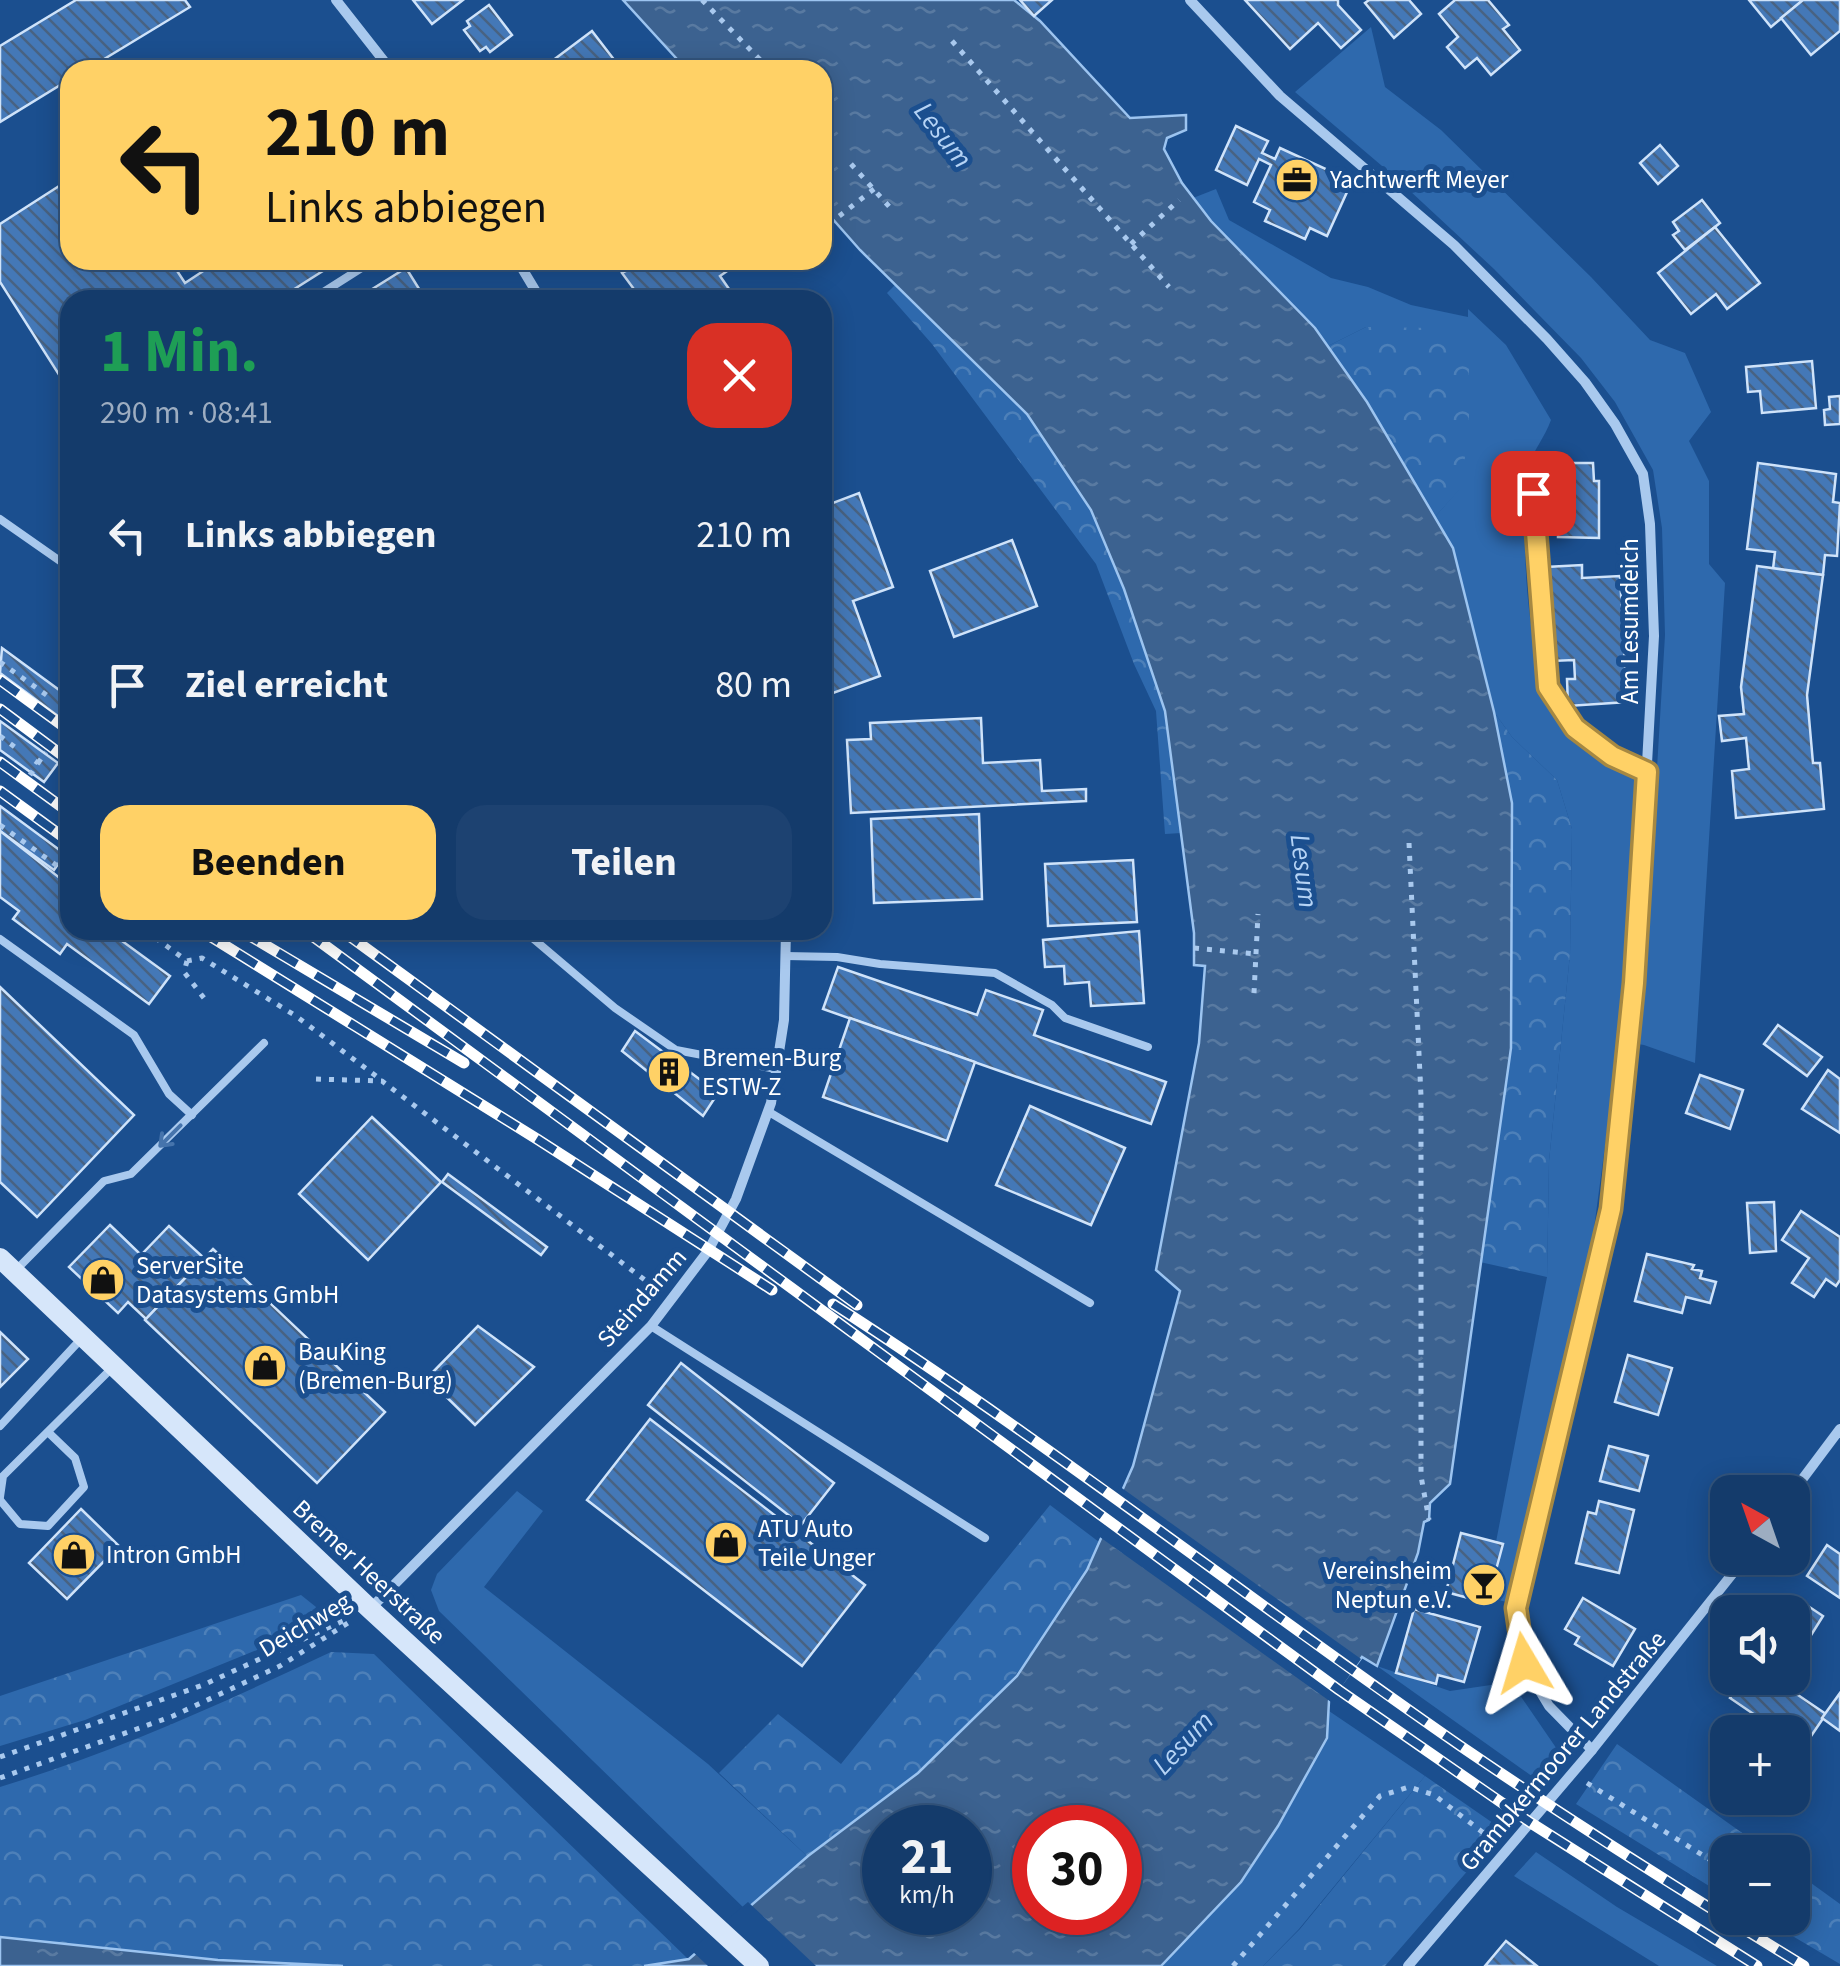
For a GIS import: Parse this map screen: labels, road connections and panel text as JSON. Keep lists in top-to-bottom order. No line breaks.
{"streets":{"main road":["Bremer Heerstraße"],"street":["Am Lesumdeich","Steindamm","Grambkermoorer Landstraße"],"path":["Deichweg"]},"crossings":[["Am Lesumdeich","Grambkermoorer Landstraße"],["Steindamm","Bremer Heerstraße"],["Steindamm","Deichweg"],["Bremer Heerstraße","Deichweg"]],"water":["Lesum"],"places":{"office":["Yachtwerft Meyer"],"building":["Bremen-Burg ESTW-Z"],"shop":["ServerSite Datasystems GmbH","BauKing (Bremen-Burg)","ATU Auto Teile Unger","Intron GmbH"],"bar":["Vereinsheim Neptun e.V."]},"north":"top left","page":{"turn":["210 m","Links abbiegen"],"heading":["1 Min.","290 m · 08:41"],"list":[{"name":"Links abbiegen","value":"210 m"},{"name":"Ziel erreicht","value":"80 m"}],"buttons":["Beenden","Teilen"],"map_buttons":["+","−"],"speed":"21 km/h","limit":"30"}}
